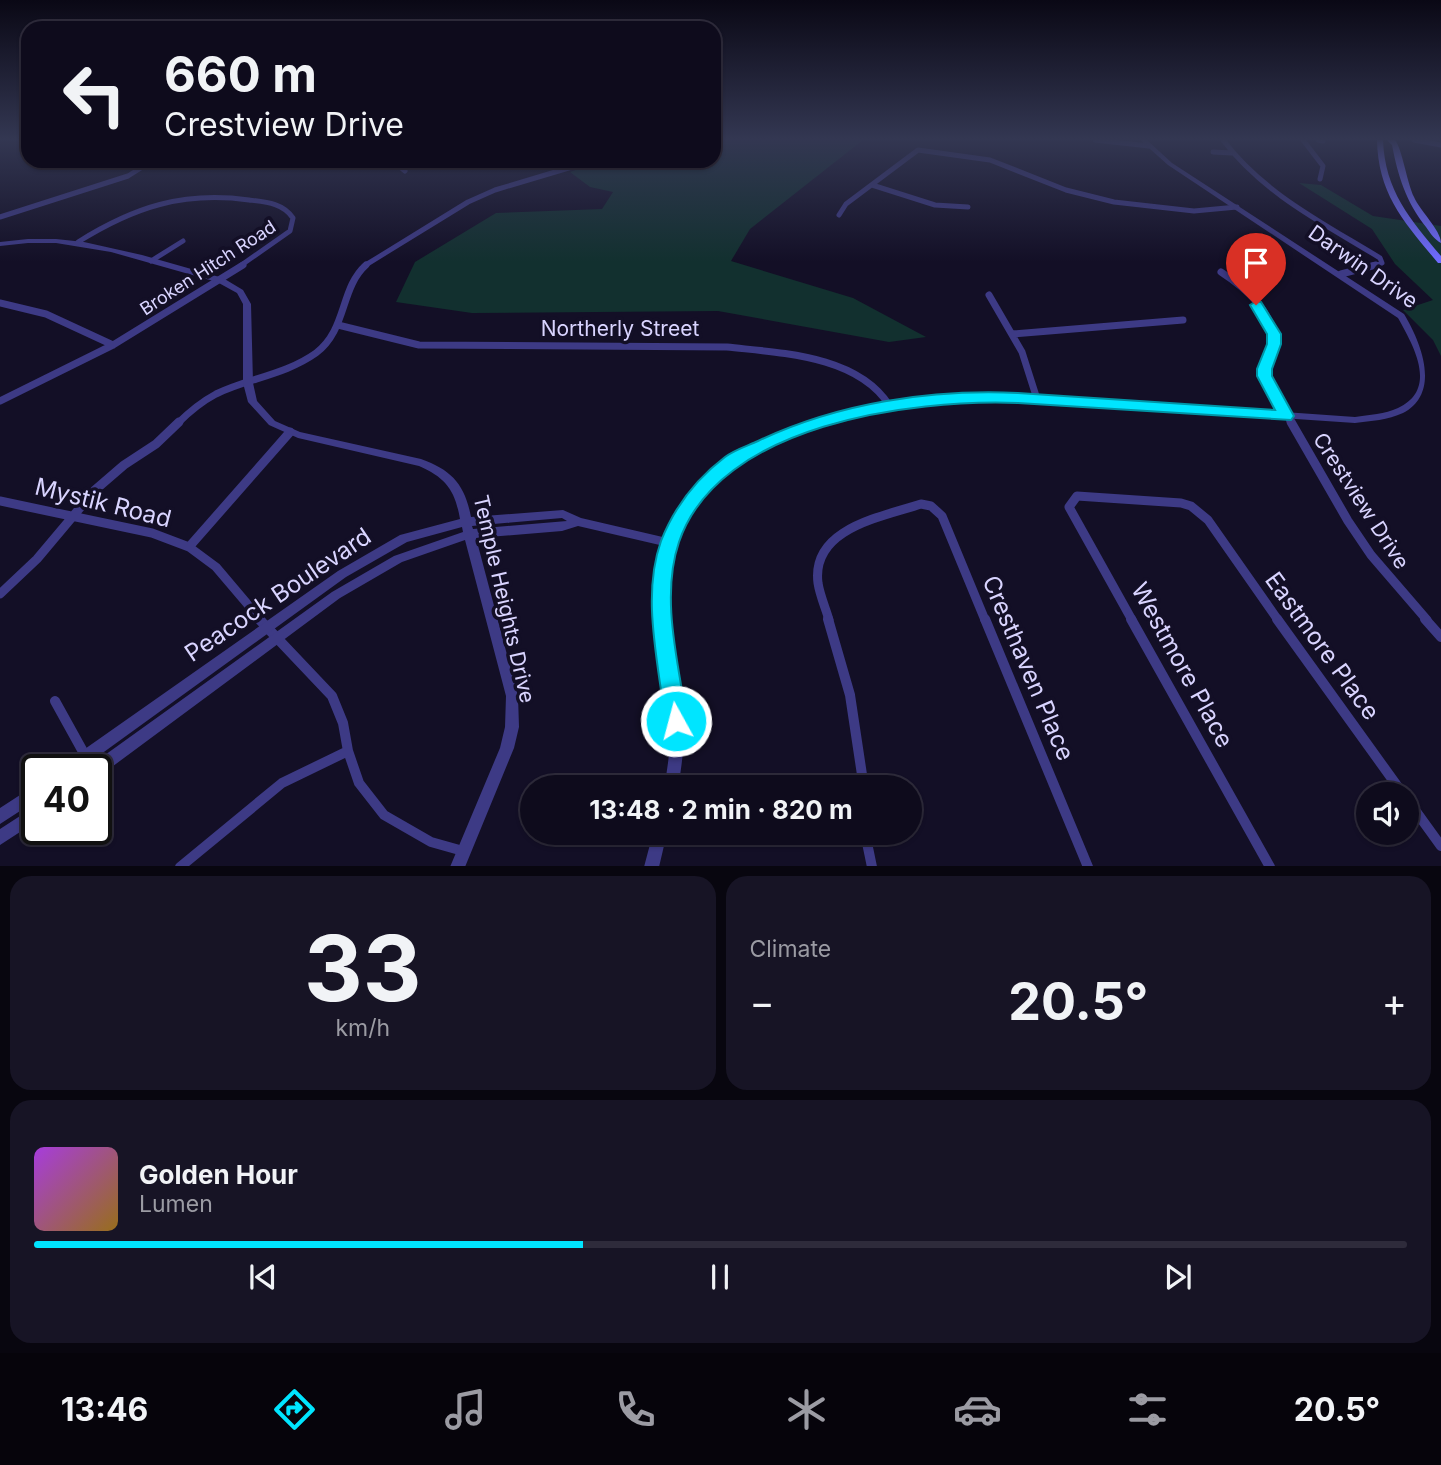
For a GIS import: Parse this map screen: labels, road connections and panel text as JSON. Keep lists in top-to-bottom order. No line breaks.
{"streets":{"street":["Darwin Drive","Broken Hitch Road","Northerly Street","Crestview Drive","Mystik Road","Peacock Boulevard","Temple Heights Drive","Eastmore Place","Westmore Place","Cresthaven Place"]},"crossings":[["Broken Hitch Road","Temple Heights Drive"],["Mystik Road","Peacock Boulevard"],["Mystik Road","Temple Heights Drive"],["Peacock Boulevard","Temple Heights Drive"],["Eastmore Place","Westmore Place"]],"page":{"turn":["660 m","Crestview Drive"],"limit":"40","trip":"13:48 · 2 min · 820 m","tile":[["33","km/h"],"Climate"],"heat":["−","20.5°","+"],"song":["Golden Hour","Lumen"],"tabs":["13:46","20.5°"]}}
